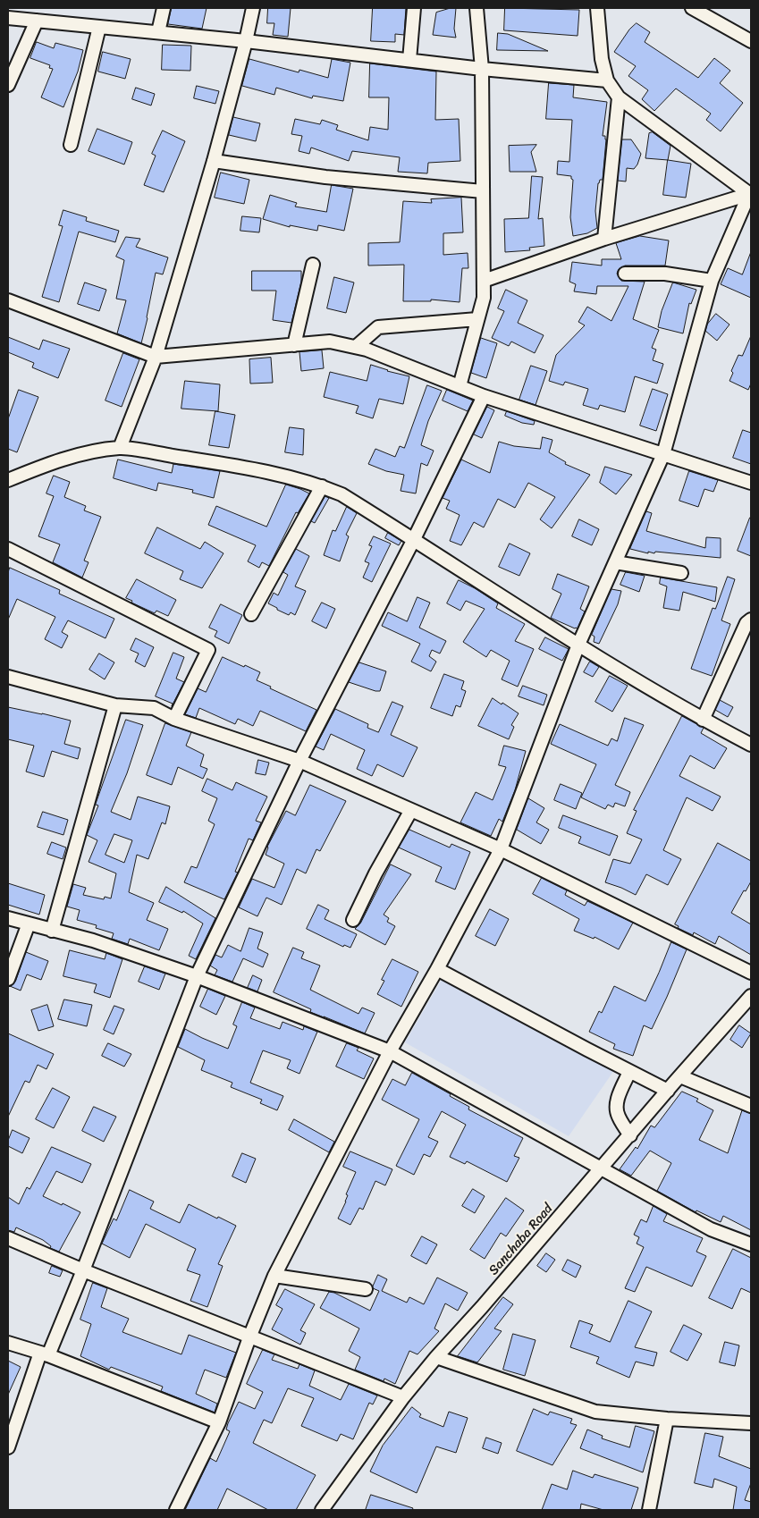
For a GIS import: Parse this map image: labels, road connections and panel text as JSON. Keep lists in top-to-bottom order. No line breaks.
{"streets":{"street":["Sanchaba Road"]}}
